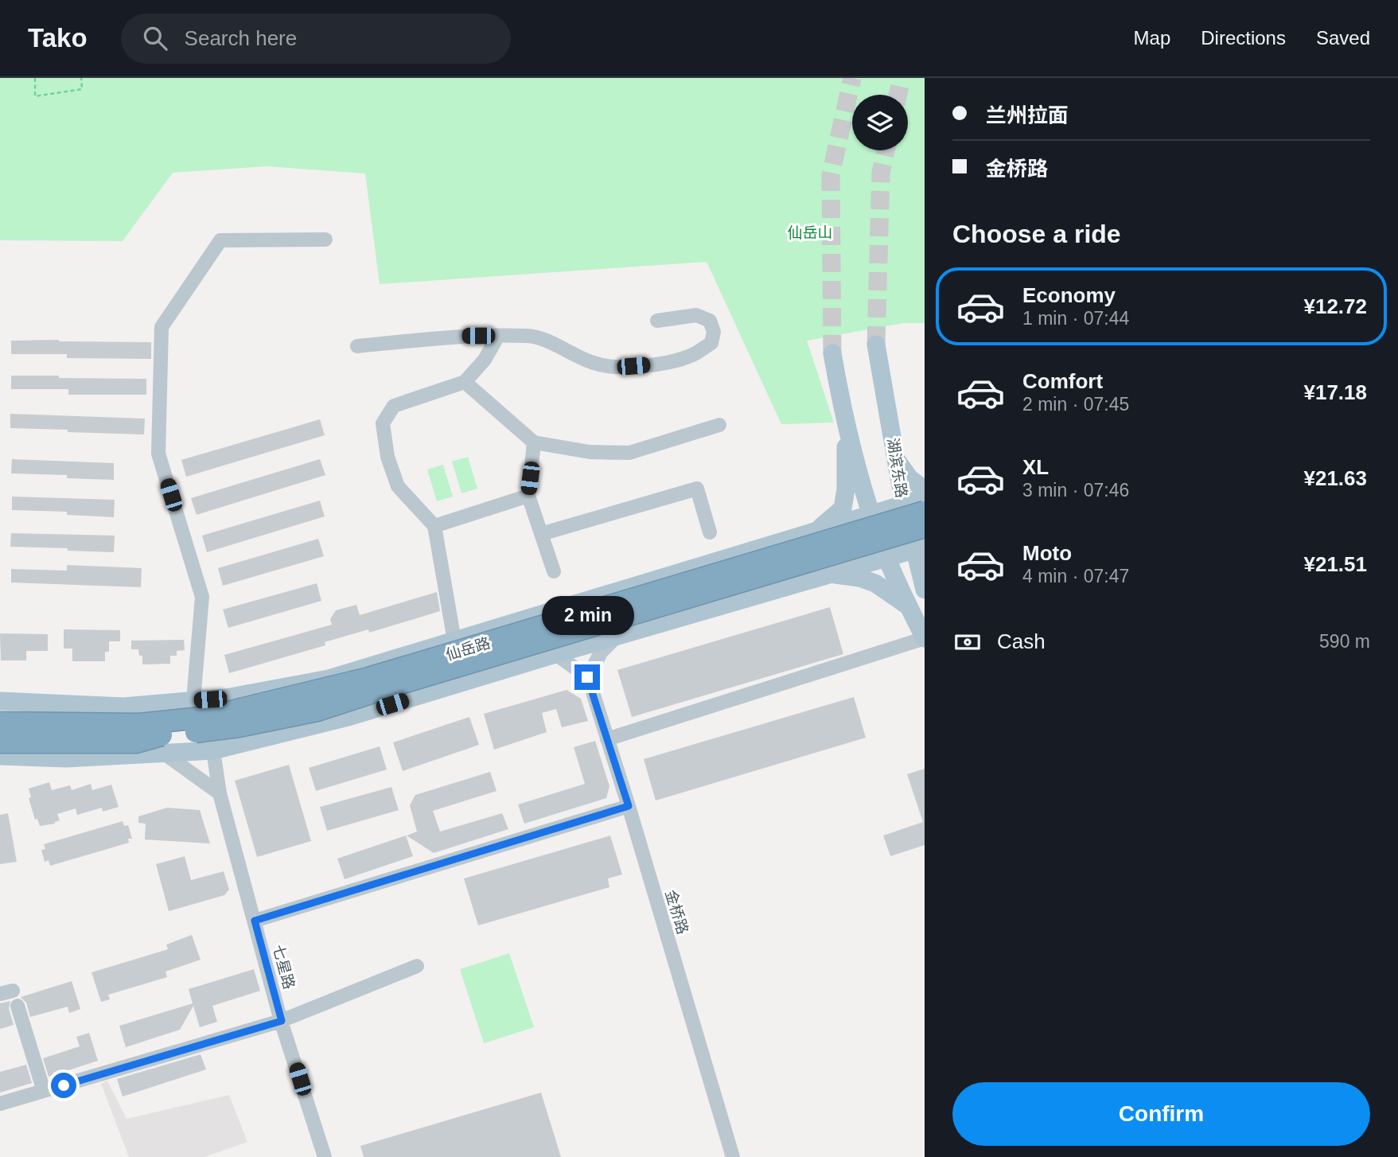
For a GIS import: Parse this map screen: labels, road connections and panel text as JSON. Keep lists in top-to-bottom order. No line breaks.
{"streets":{"highway":["仙岳路"],"main road":["湖滨东路"],"street":["金桥路","七星路"]},"parks":["仙岳山"],"page":{"header":"Tako","search":"Search here","nav":["Map","Directions","Saved"],"banner":["兰州拉面","金桥路"],"heading":"Choose a ride","list":[{"name":"Economy","note":"1 min · 07:44","value":"¥12.72"},{"name":"Comfort","note":"2 min · 07:45","value":"¥17.18"},{"name":"XL","note":"3 min · 07:46","value":"¥21.63"},{"name":"Moto","note":"4 min · 07:47","value":"¥21.51"}],"bubble":"2 min","pay":["Cash","590 m"],"buttons":"Confirm"}}
